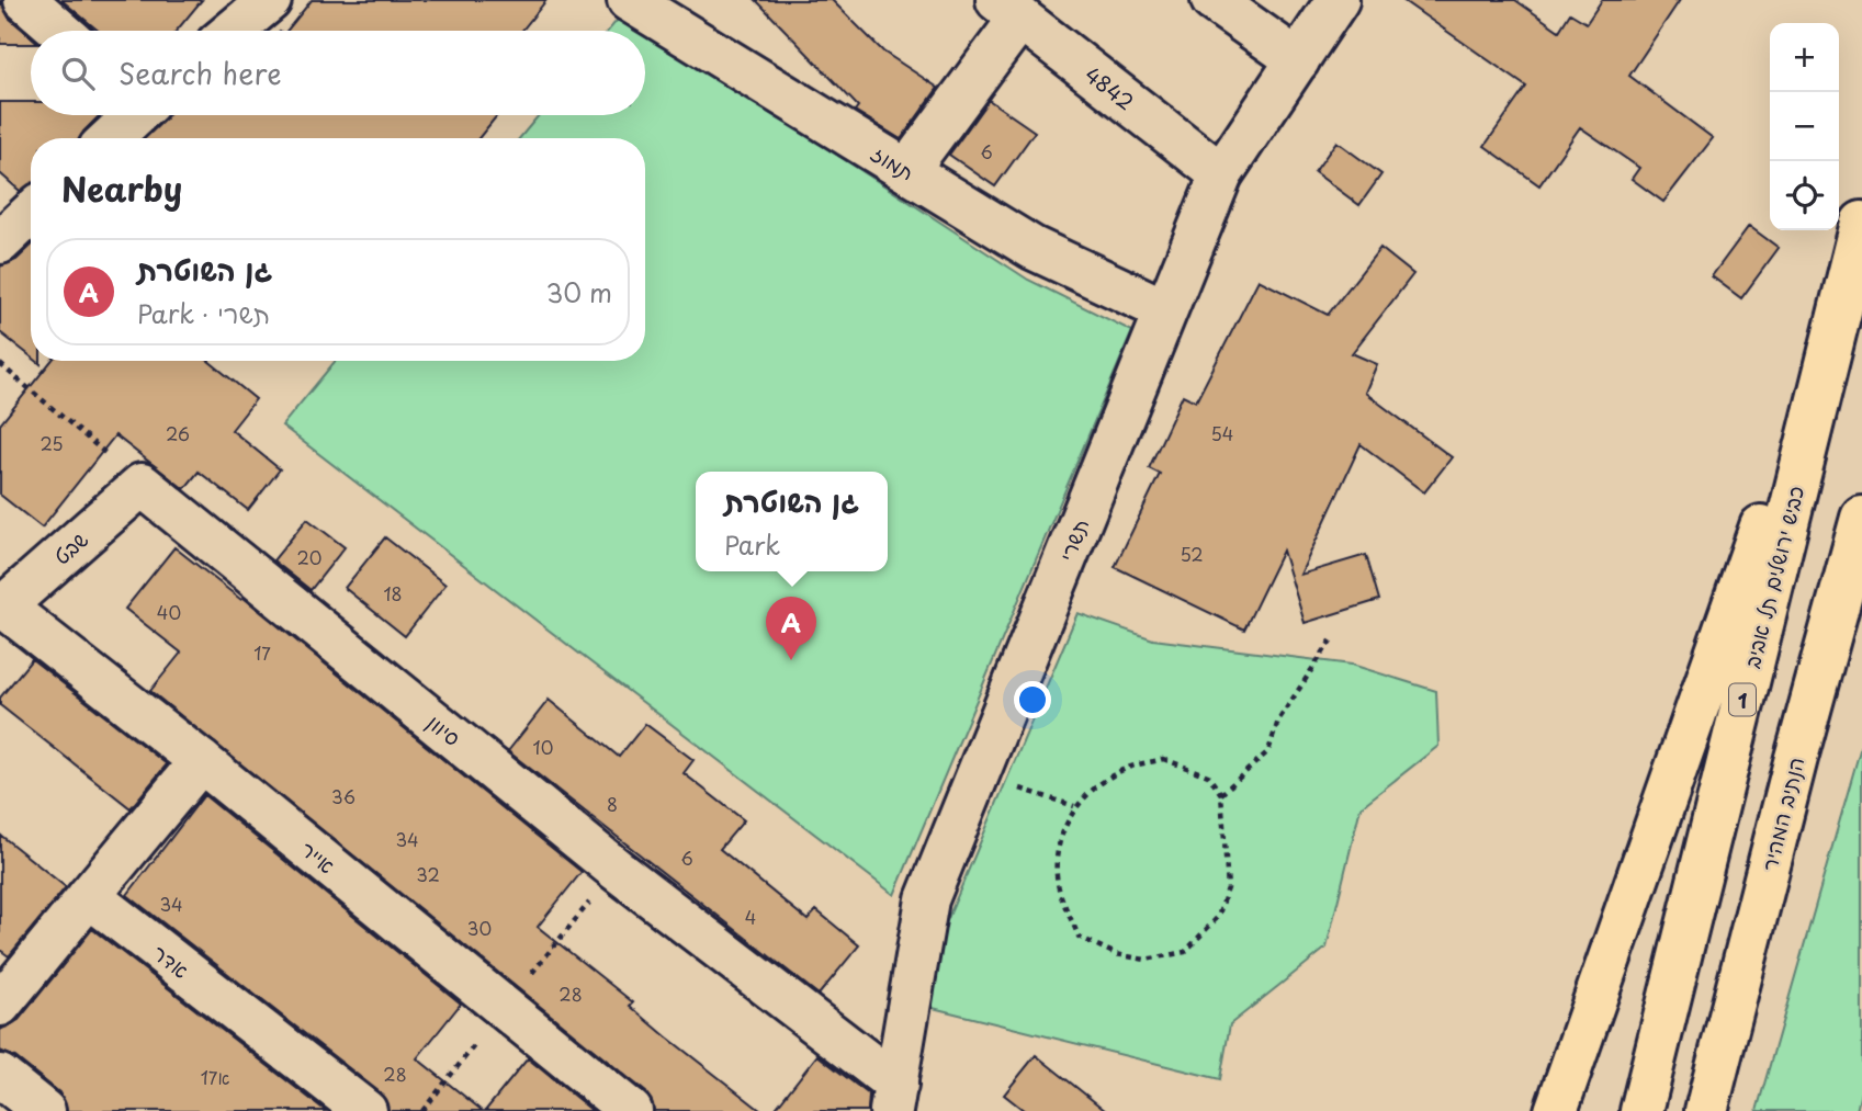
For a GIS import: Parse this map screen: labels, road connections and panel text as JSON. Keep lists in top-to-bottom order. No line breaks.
{"streets":{"highway":["כביש ירושלים תל אביב","1","הנתיב המהיר"],"street":["4842","תמוז","תשרי","שבט","סיוון","אייר","אדר"]},"crossings":[["4842","תשרי"],["תמוז","תשרי"],["תשרי","סיוון"],["שבט","סיוון"],["שבט","אייר"]],"house_numbers":["6","26","54","25","52","20","18","40","17","10","36","8","34","6","32","34","4","30","28","28","17א"],"page":{"map_buttons":["+","−"],"search":"Search here","heading":"Nearby","list":[{"mark":"A","name":"גן השוטרת","note":"Park · תשרי","value":"30 m"}],"popup":["גן השוטרת","Park"],"pins":"A"}}
